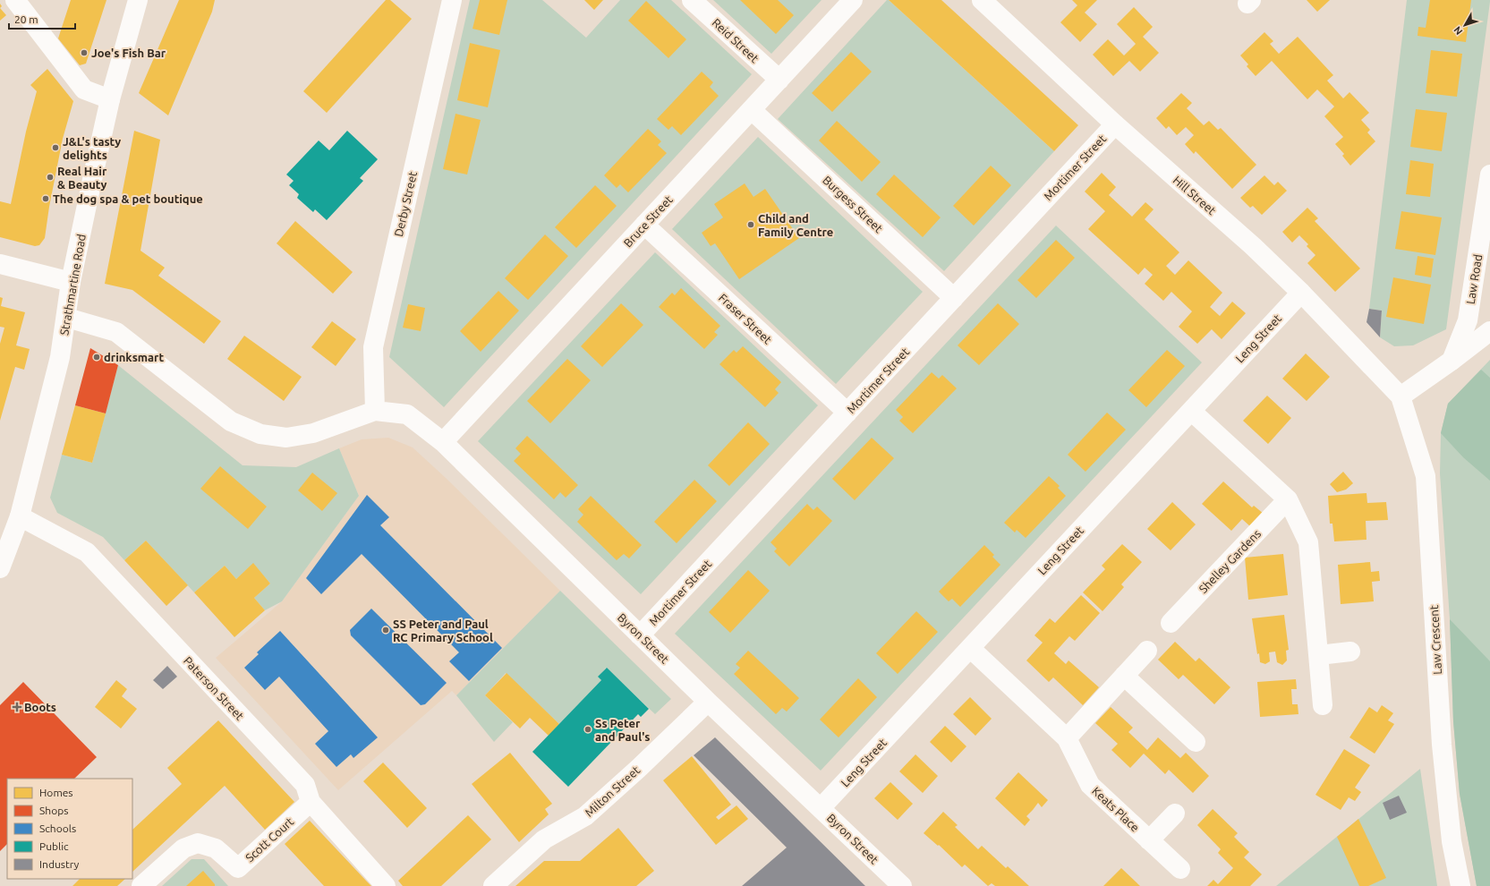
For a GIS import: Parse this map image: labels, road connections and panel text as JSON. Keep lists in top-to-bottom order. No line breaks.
{"streets":{"street":["Reid Street","Mortimer Street","Hill Street","Derby Street","Burgess Street","Bruce Street","Law Road","Strathmartine Road","Fraser Street","Leng Street","Shelley Gardens","Byron Street","Law Crescent","Paterson Street","Milton Street","Keats Place","Scott Court"]},"crossings":[["Reid Street","Bruce Street"],["Mortimer Street","Hill Street"],["Mortimer Street","Burgess Street"],["Mortimer Street","Fraser Street"],["Mortimer Street","Byron Street"],["Hill Street","Leng Street"],["Hill Street","Law Crescent"],["Derby Street","Byron Street"],["Burgess Street","Bruce Street"],["Bruce Street","Fraser Street"],["Bruce Street","Byron Street"],["Strathmartine Road","Paterson Street"],["Leng Street","Byron Street"],["Leng Street","Keats Place"],["Byron Street","Milton Street"],["Paterson Street","Scott Court"]],"places":{"other":["Joe's Fish Bar","J&L's tasty delights","Real Hair & Beauty","The dog spa & pet boutique","Child and Family Centre","drinksmart","SS Peter and Paul RC Primary School","Ss Peter and Paul's"],"health":["Boots"]},"legend":["Homes","Shops","Schools","Public","Industry"],"scale_bar":"20 m","north":"bottom left"}
